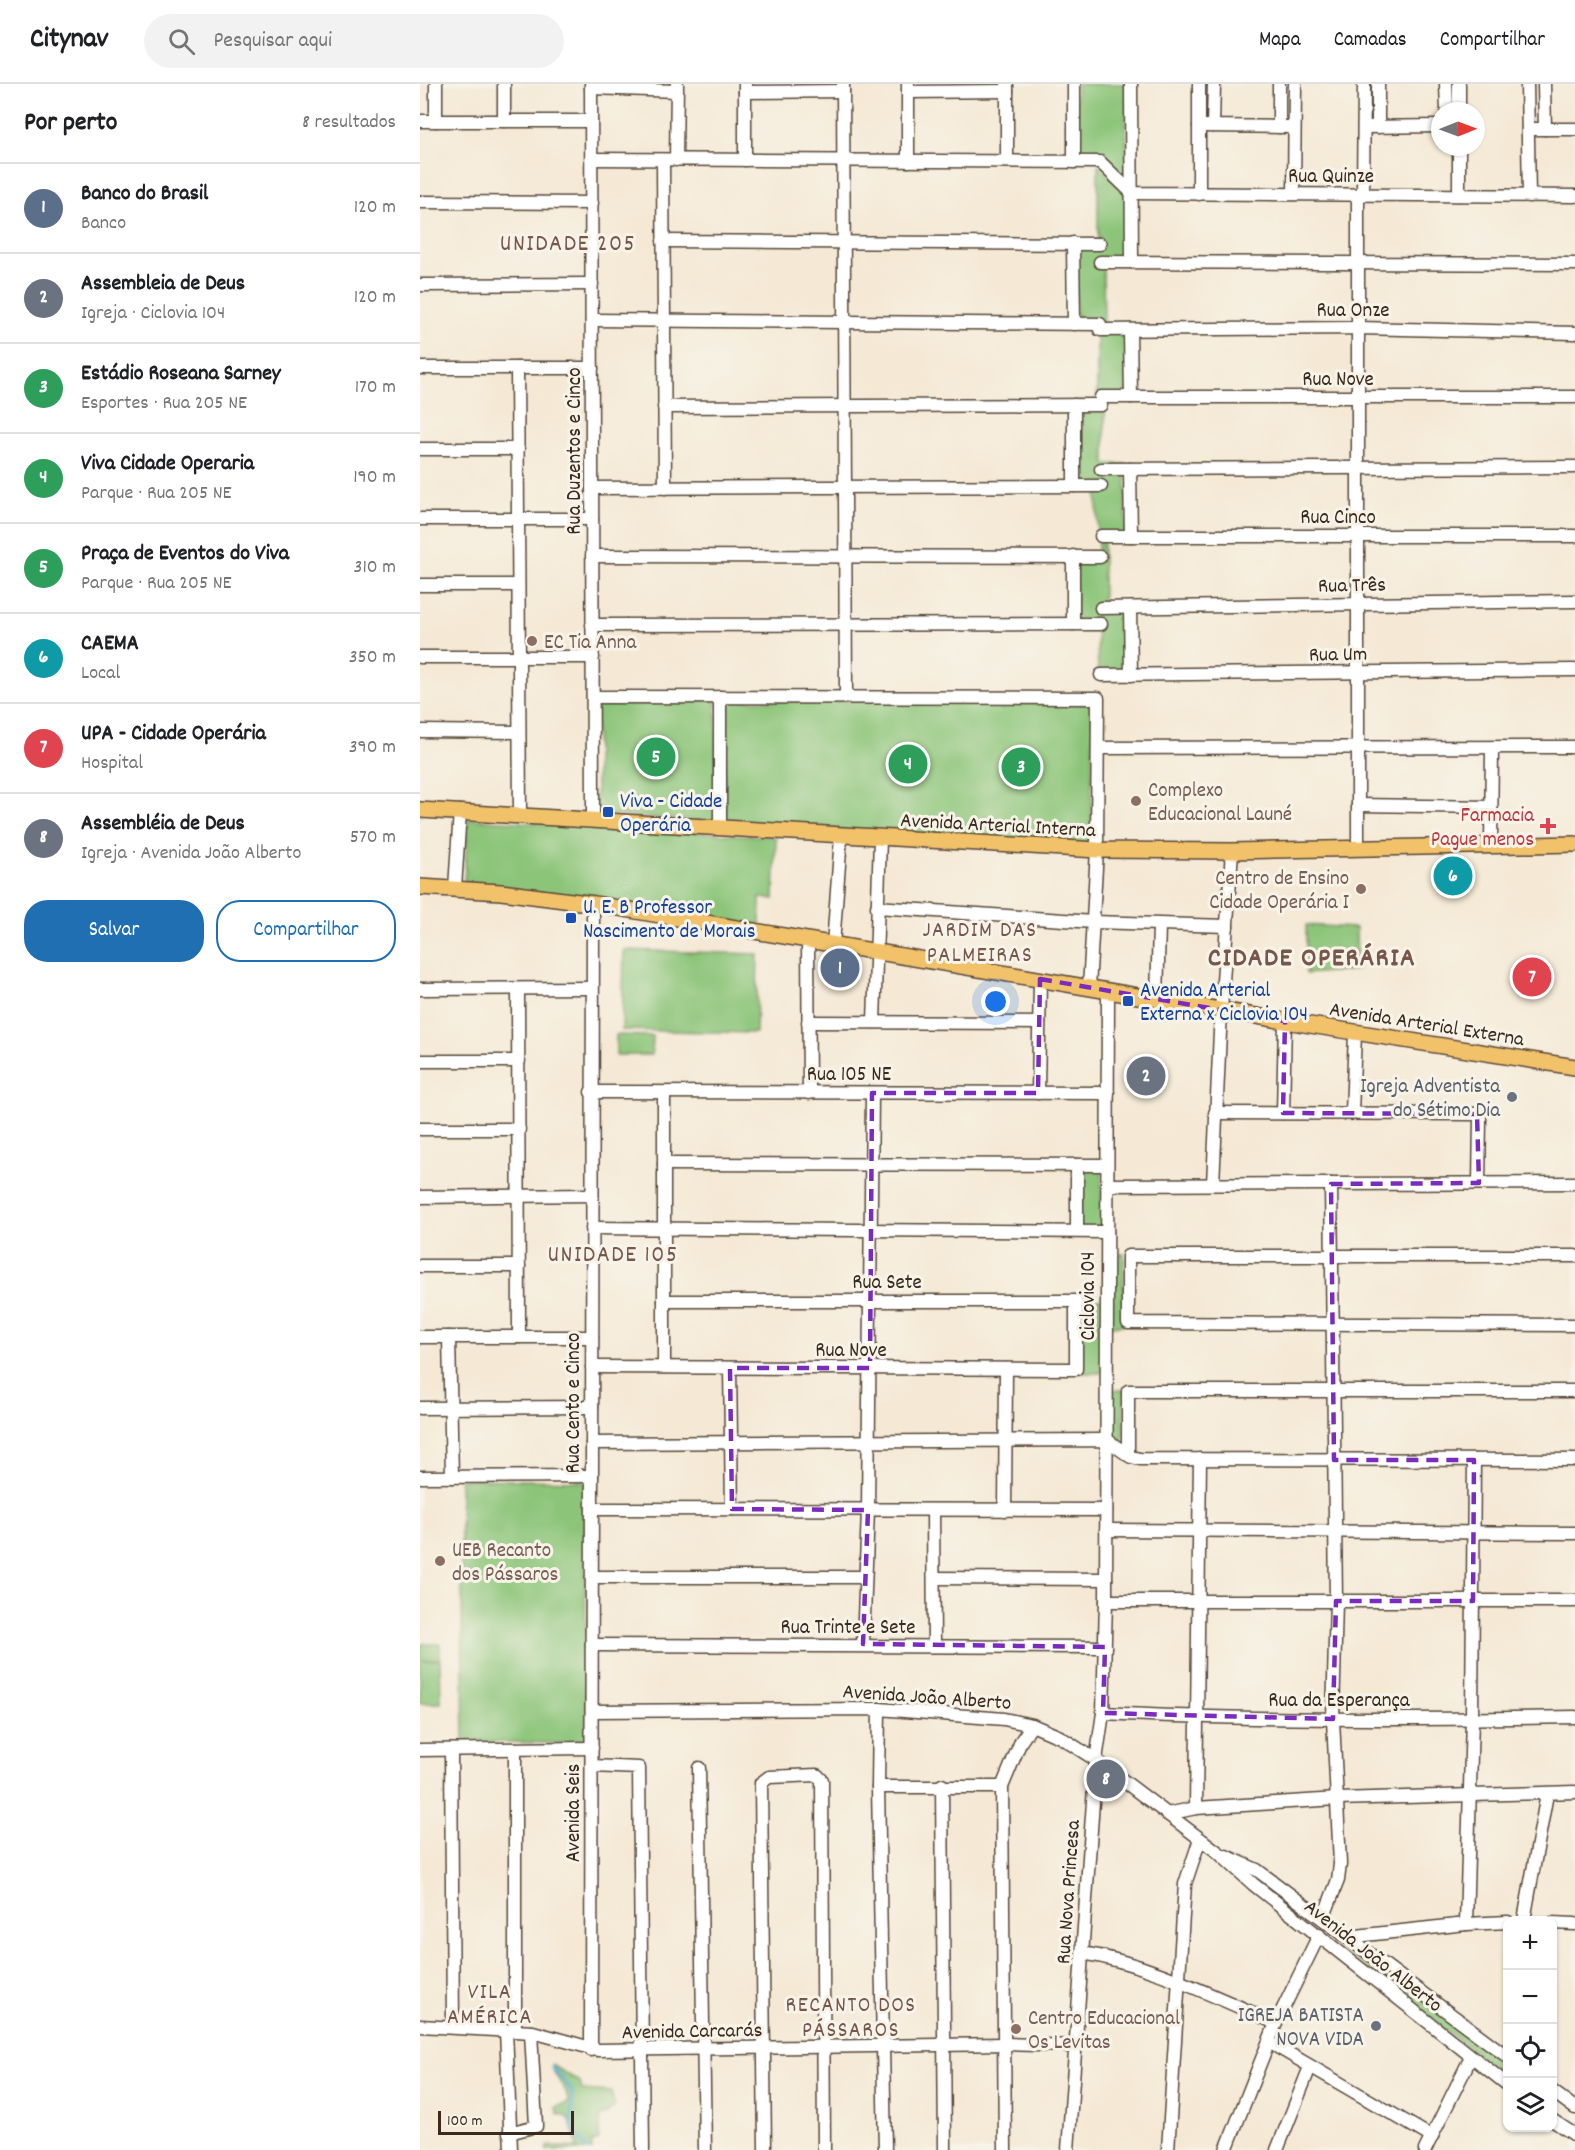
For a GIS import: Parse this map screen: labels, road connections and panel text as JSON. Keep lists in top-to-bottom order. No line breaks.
{"streets":{"main road":["Avenida Arterial Interna","Avenida Arterial Externa"],"street":["Rua Quinze","Rua Onze","Rua Nove","Rua Duzentos e Cinco","Rua Cinco","Rua Três","Rua Um","Rua 105 NE","Rua Sete","Ciclovia 104","Rua Cento e Cinco","Rua Trinte e Sete","Avenida João Alberto","Rua da Esperança","Avenida Seis","Rua Nova Princesa","Avenida Carcarás"]},"crossings":[["Rua Onze","Rua Duzentos e Cinco"],["Rua Nove","Rua Sete"],["Rua Nove","Rua Cento e Cinco"],["Rua Duzentos e Cinco","Avenida Arterial Interna"],["Avenida Arterial Externa","Ciclovia 104"],["Avenida Arterial Externa","Rua Cento e Cinco"],["Rua 105 NE","Ciclovia 104"],["Rua 105 NE","Rua Cento e Cinco"],["Ciclovia 104","Rua Nova Princesa"],["Rua Cento e Cinco","Avenida Seis"],["Rua Trinte e Sete","Avenida Seis"],["Rua Trinte e Sete","Rua Nova Princesa"],["Avenida João Alberto","Avenida Seis"],["Avenida João Alberto","Rua Nova Princesa"],["Rua da Esperança","Rua Nova Princesa"],["Avenida Seis","Avenida Carcarás"],["Rua Nova Princesa","Avenida Carcarás"]],"districts":["UNIDADE 205","JARDIM DAS PALMEIRAS","CIDADE OPERÁRIA","UNIDADE 105","VILA AMÉRICA","RECANTO DOS PÁSSAROS"],"places":{"other":["EC Tia Anna","Complexo Educacional Launé","Centro de Ensino Cidade Operária I","Igreja Adventista do Sétimo Dia","UEB Recanto dos Pássaros","IGREJA BATISTA NOVA VIDA","Centro Educacional Os Levitas"],"transit":["Viva - Cidade Operária","U. E. B Professor Nascimento de Morais","Avenida Arterial Externa x Ciclovia 104"],"health":["Farmacia Pague menos"]},"scale_bar":"100 m","north":"right","page":{"header":"Citynav","search":"Pesquisar aqui","nav":["Mapa","Camadas","Compartilhar"],"heading":["Por perto","8 resultados"],"list":[{"mark":"1","name":"Banco do Brasil","note":"Banco","value":"120 m"},{"mark":"2","name":"Assembleia de Deus","note":"Igreja · Ciclovia 104","value":"120 m"},{"mark":"3","name":"Estádio Roseana Sarney","note":"Esportes · Rua 205 NE","value":"170 m"},{"mark":"4","name":"Viva Cidade Operaria","note":"Parque · Rua 205 NE","value":"190 m"},{"mark":"5","name":"Praça de Eventos do Viva","note":"Parque · Rua 205 NE","value":"310 m"},{"mark":"6","name":"CAEMA","note":"Local","value":"350 m"},{"mark":"7","name":"UPA - Cidade Operária","note":"Hospital","value":"390 m"},{"mark":"8","name":"Assembléia de Deus","note":"Igreja · Avenida João Alberto","value":"570 m"}],"pins":["5","4","3","6","1","7","2","8"],"buttons":["Salvar","Compartilhar"],"map_buttons":["+","−"],"scale":"100 m"}}
